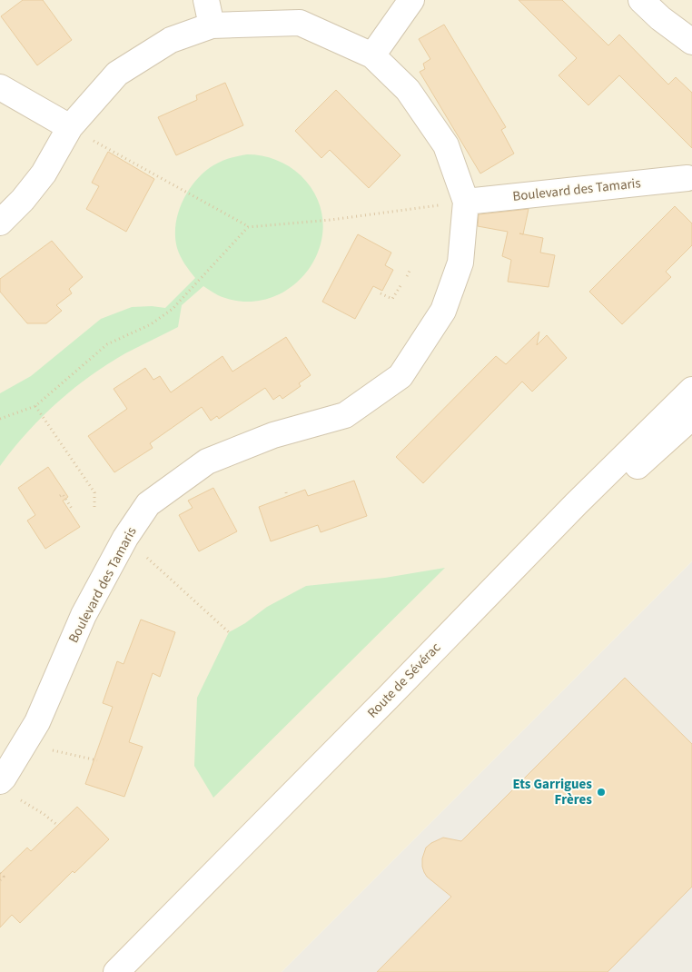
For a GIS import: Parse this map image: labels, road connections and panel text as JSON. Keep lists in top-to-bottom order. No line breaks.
{"streets":{"street":["Boulevard des Tamaris","Route de Sévérac"]},"places":["Ets Garrigues Frères"]}
